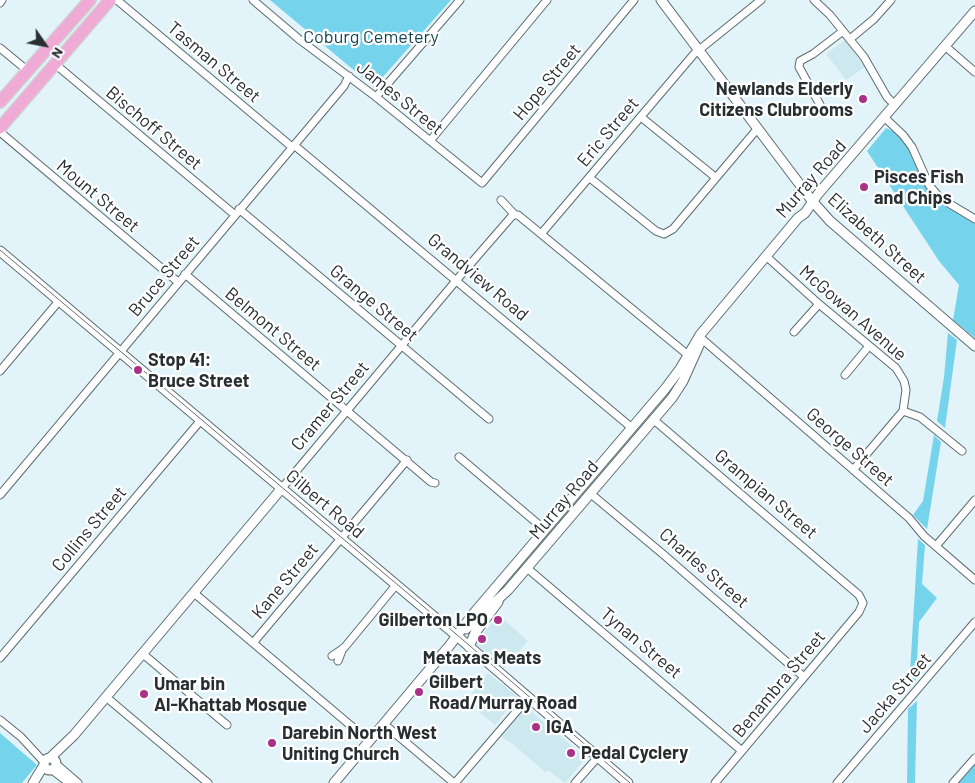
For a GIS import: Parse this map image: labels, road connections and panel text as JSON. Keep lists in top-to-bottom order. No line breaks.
{"streets":{"main road":["Murray Road","Elizabeth Street","Grandview Road","Cramer Street","Grampian Street","Gilbert Road","Charles Street","Tynan Street"],"street":["Tasman Street","Hope Street","James Street","Bischoff Street","Eric Street","Mount Street","Bruce Street","Grange Street","McGowan Avenue","Belmont Street","George Street","Collins Street","Kane Street","Benambra Street","Jacka Street"]},"crossings":[["Tasman Street","Bruce Street"],["Tasman Street","Grandview Road"],["Hope Street","James Street"],["James Street","Bruce Street"],["Bischoff Street","Bruce Street"],["Bischoff Street","Grange Street"],["Eric Street","Elizabeth Street"],["Murray Road","Elizabeth Street"],["Murray Road","Grandview Road"],["Murray Road","McGowan Avenue"],["Murray Road","George Street"],["Murray Road","Grampian Street"],["Murray Road","Gilbert Road"],["Murray Road","Charles Street"],["Murray Road","Tynan Street"],["Mount Street","Bruce Street"],["Bruce Street","Grandview Road"],["Bruce Street","Grange Street"],["Bruce Street","Belmont Street"],["Bruce Street","Gilbert Road"],["Grandview Road","Cramer Street"],["Grange Street","Cramer Street"],["Belmont Street","Cramer Street"],["Belmont Street","Kane Street"],["Cramer Street","Gilbert Road"],["Grampian Street","Benambra Street"],["Gilbert Road","Collins Street"],["Gilbert Road","Kane Street"],["Charles Street","Benambra Street"],["Tynan Street","Benambra Street"]],"parks":["Coburg Cemetery"],"places":["Newlands Elderly Citizens Clubrooms","Pisces Fish and Chips","Stop 41: Bruce Street","Gilberton LPO","Metaxas Meats","Gilbert Road/Murray Road","Umar bin Al-Khattab Mosque","IGA","Darebin North West Uniting Church","Pedal Cyclery"],"north":"bottom right"}
